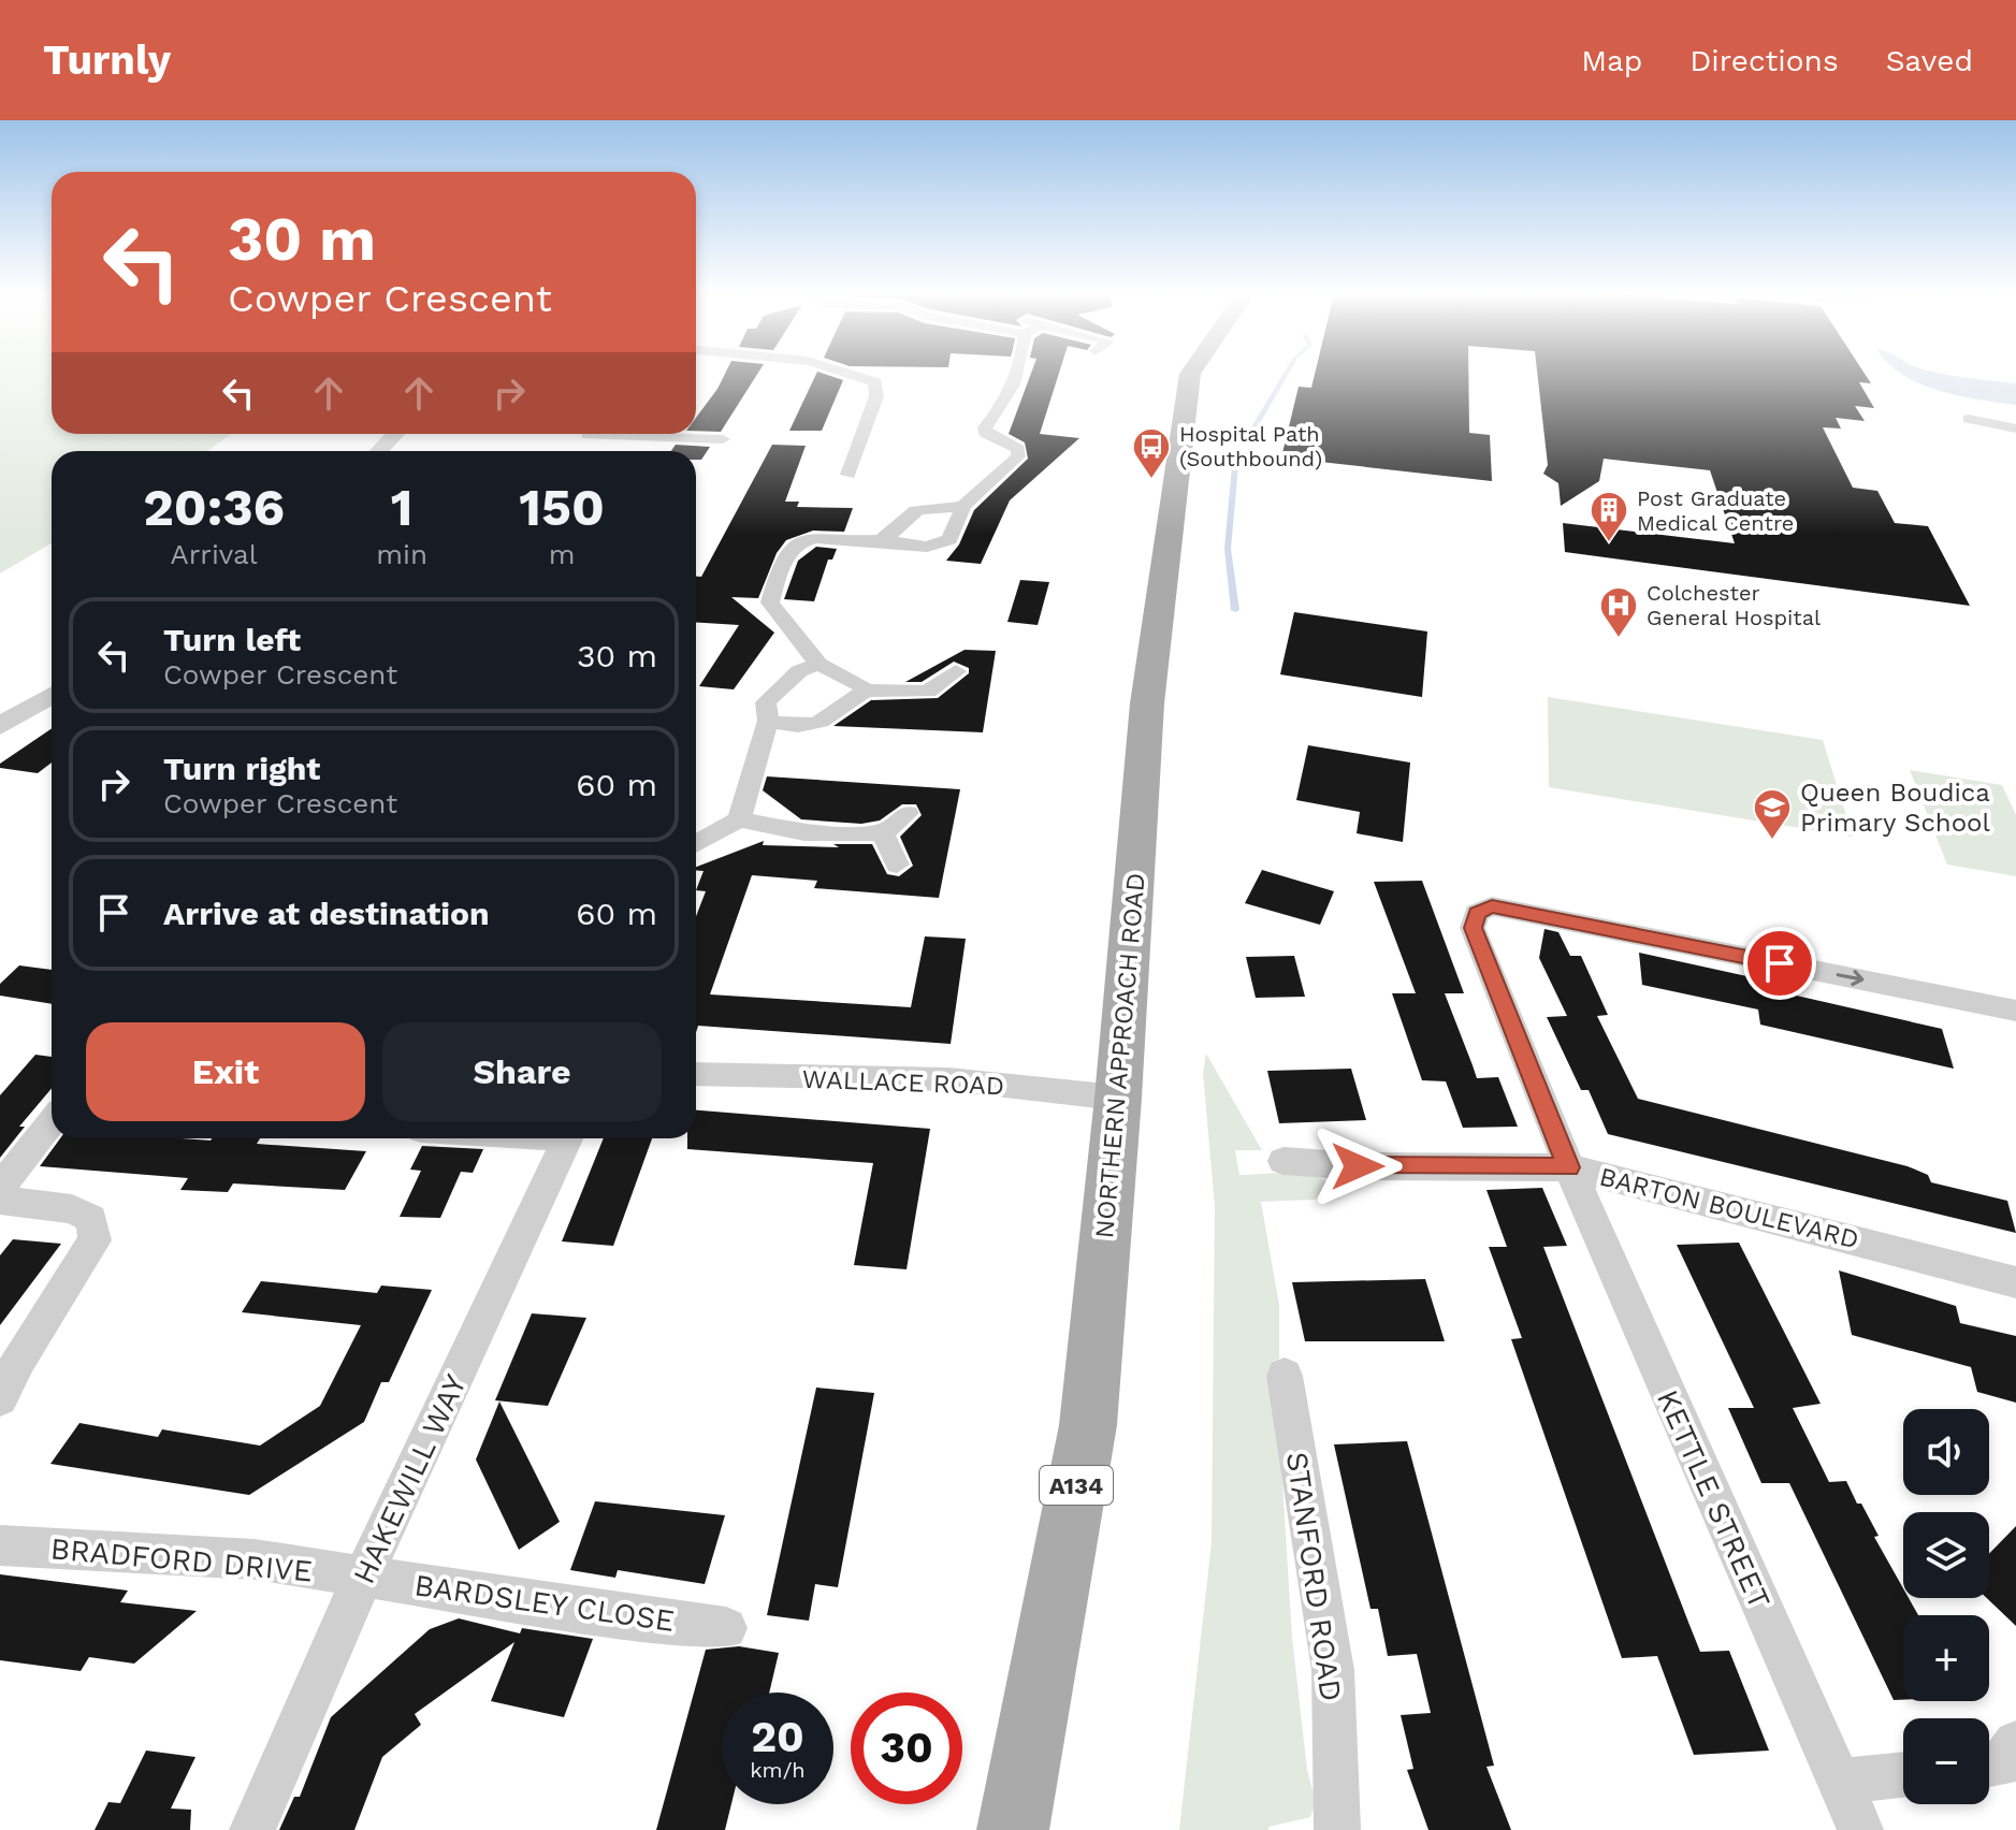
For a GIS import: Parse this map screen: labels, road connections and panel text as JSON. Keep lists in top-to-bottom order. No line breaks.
{"streets":{"main road":["NORTHERN APPROACH ROAD","A134"],"street":["WALLACE ROAD","BARTON BOULEVARD","HAKEWILL WAY","KETTLE STREET","BRADFORD DRIVE","STANFORD ROAD","BARDSLEY CLOSE"]},"crossings":[["NORTHERN APPROACH ROAD","WALLACE ROAD"],["BARTON BOULEVARD","KETTLE STREET"],["HAKEWILL WAY","BRADFORD DRIVE"],["HAKEWILL WAY","BARDSLEY CLOSE"],["BRADFORD DRIVE","BARDSLEY CLOSE"]],"places":{"bus stop":["Hospital Path (Southbound)"],"building":["Post Graduate Medical Centre"],"hospital":["Colchester General Hospital"],"school or university":["Queen Boudica Primary School"]},"page":{"header":"Turnly","nav":["Map","Directions","Saved"],"turn":["30 m","Cowper Crescent"],"eta":["20:36","Arrival","1","min","150","m"],"list":[{"name":"Turn left","note":"Cowper Crescent","value":"30 m"},{"name":"Turn right","note":"Cowper Crescent","value":"60 m"},{"name":"Arrive at destination","value":"60 m"}],"buttons":["Exit","Share"],"map_buttons":["+","−"],"speed":"20 km/h","limit":"30"}}
